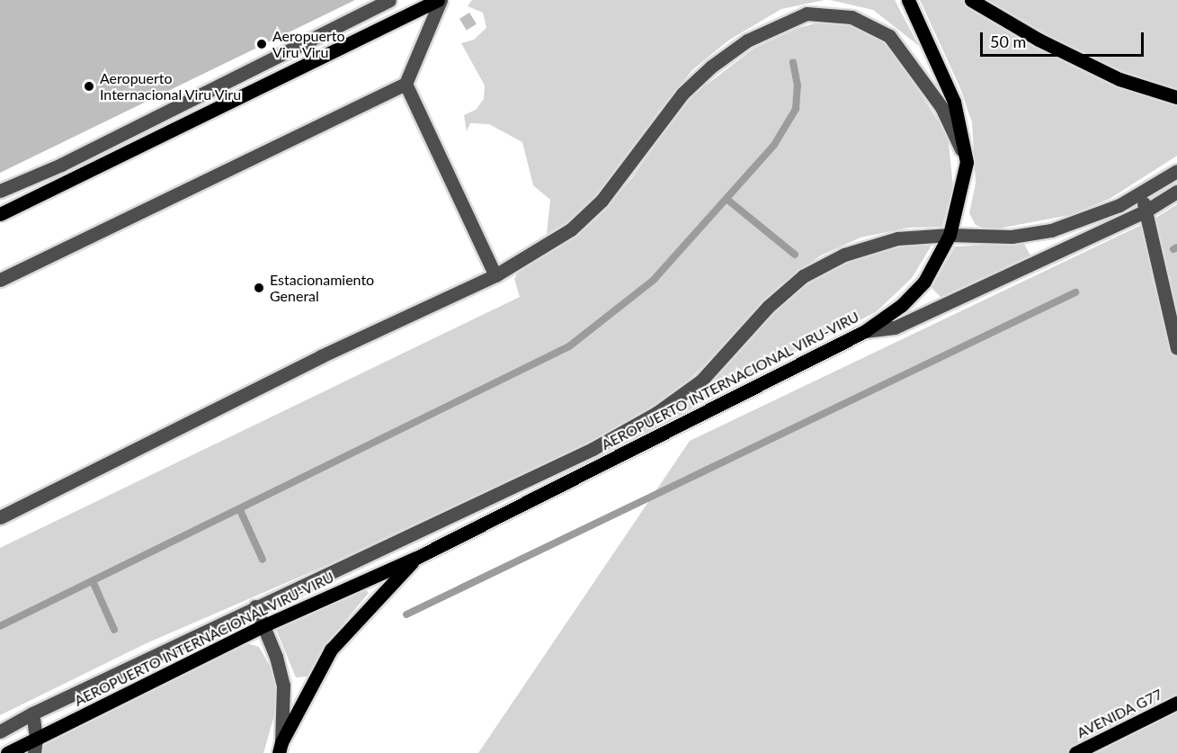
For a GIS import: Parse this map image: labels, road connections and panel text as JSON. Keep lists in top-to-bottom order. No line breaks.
{"streets":{"main road":["AEROPUERTO INTERNACIONAL VIRU-VIRU","AVENIDA G77"]},"places":["Aeropuerto Viru Viru","Aeropuerto Internacional Viru Viru","Estacionamiento General"],"scale_bar":"50 m"}
